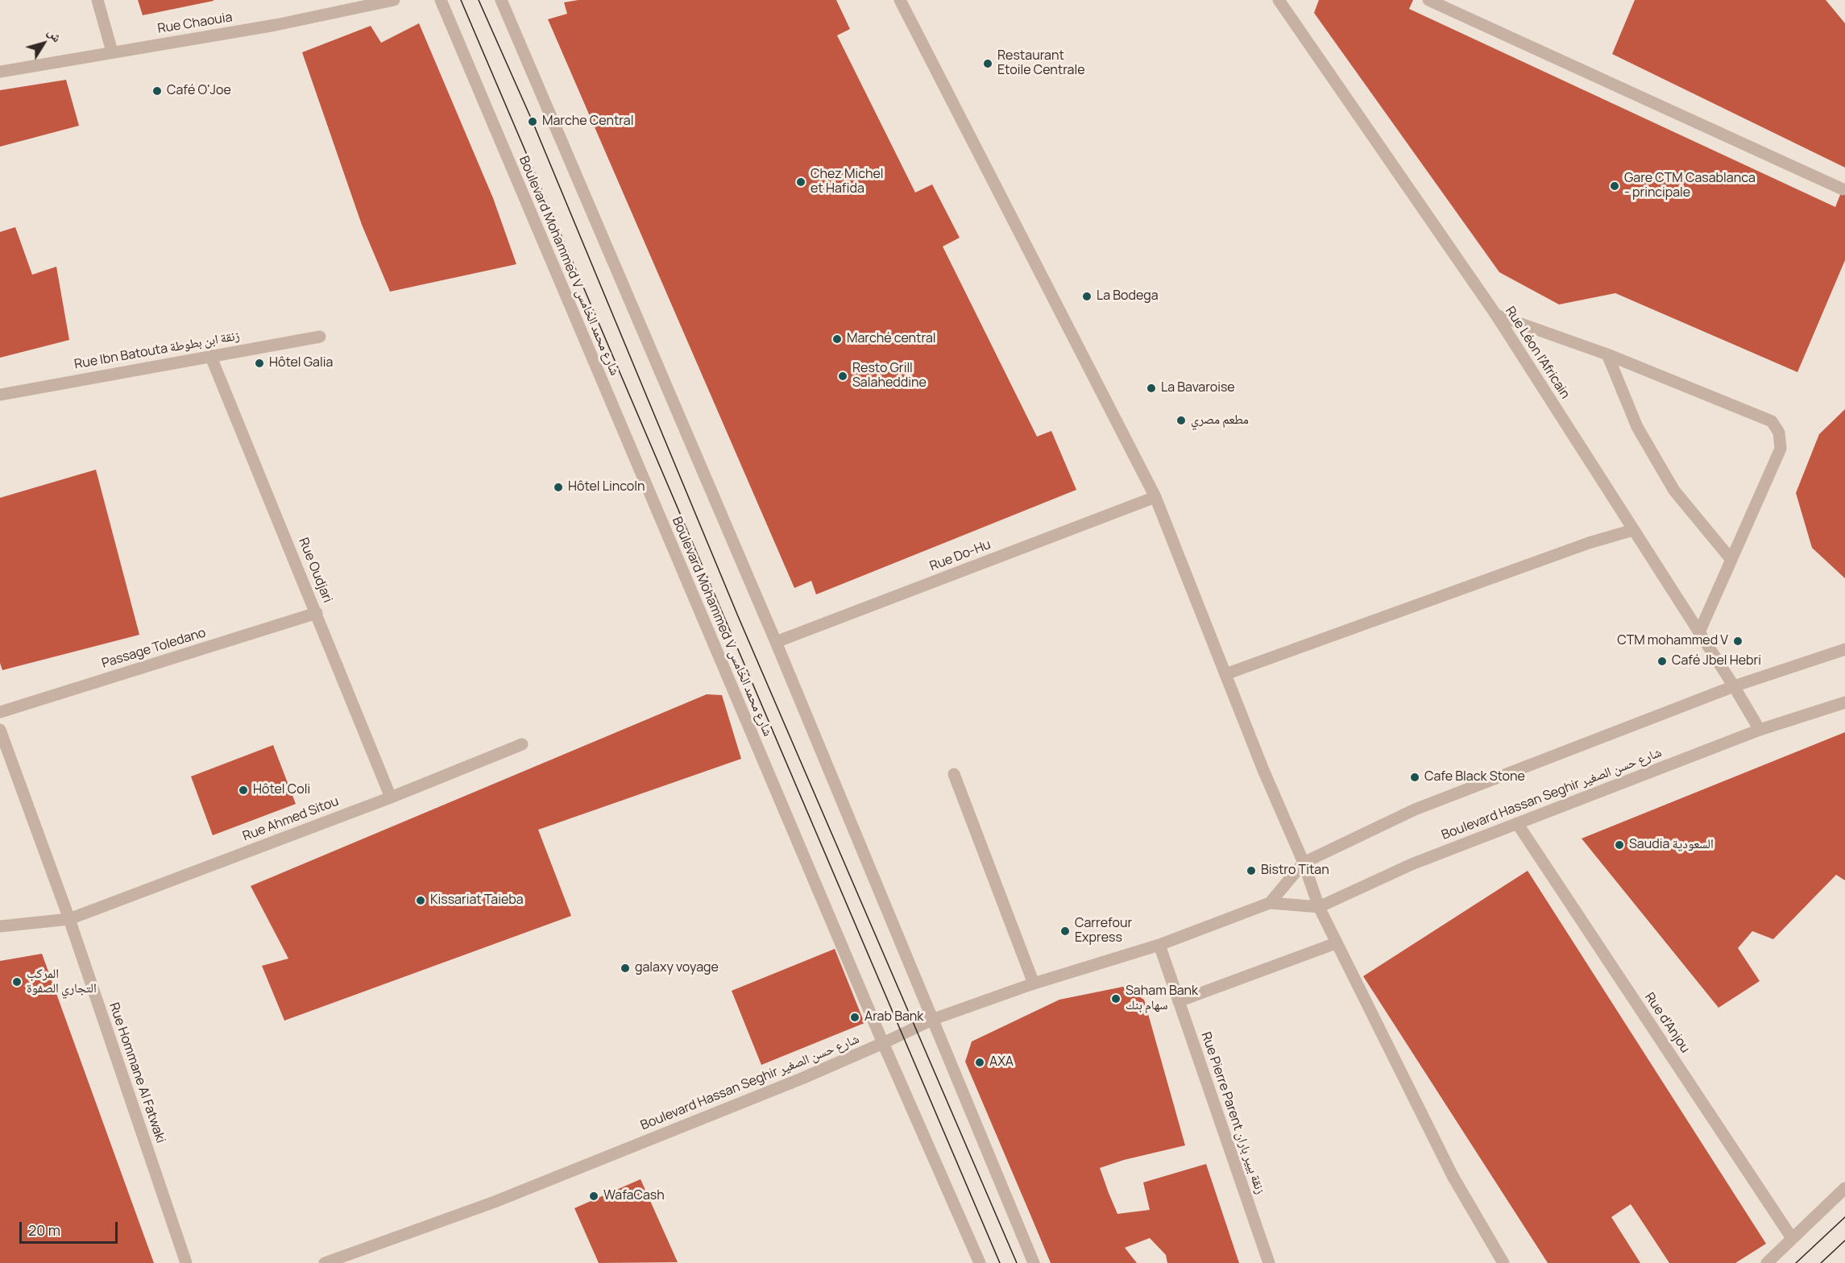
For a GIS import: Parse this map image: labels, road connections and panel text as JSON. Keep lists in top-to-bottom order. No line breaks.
{"streets":{"street":["Rue Chaouia","Boulevard Mohammed V شارع محمد الخامس","Rue Ibn Batouta زنقة ابن بطوطة","Rue Léon l'Africain","Rue Do-Hu","Rue Oudjari","Passage Toledano","Boulevard Hassan Seghir شارع حسن الصغير","Rue Ahmed Sitou","Rue d'Anjou","Rue Hommane Al Fatwaki","Rue Pierre Parent زنقة بيير باران"]},"crossings":[["Boulevard Mohammed V شارع محمد الخامس","Boulevard Hassan Seghir شارع حسن الصغير"],["Rue Ibn Batouta زنقة ابن بطوطة","Rue Oudjari"],["Rue Léon l'Africain","Boulevard Hassan Seghir شارع حسن الصغير"],["Rue Oudjari","Passage Toledano"],["Rue Oudjari","Rue Ahmed Sitou"],["Boulevard Hassan Seghir شارع حسن الصغير","Rue d'Anjou"],["Boulevard Hassan Seghir شارع حسن الصغير","Rue Pierre Parent زنقة بيير باران"],["Rue Ahmed Sitou","Rue Hommane Al Fatwaki"]],"places":["Restaurant Etoile Centrale","Café O'Joe","Marche Central","Chez Michel et Hafida","Gare CTM Casablanca - principale","La Bodega","Marché central","Hôtel Galia","Resto Grill Salaheddine","La Bavaroise","مطعم مصري","Hôtel Lincoln","CTM mohammed V","Café Jbel Hebri","Cafe Black Stone","Hôtel Coli","Saudia السعودية","Bistro Titan","Kissariat Taieba","Carrefour Express","galaxy voyage","المركب التجاري الصفوة","Saham Bank سهام بنك","Arab Bank","AXA","WafaCash"],"scale_bar":"20 m","north":"top right"}
